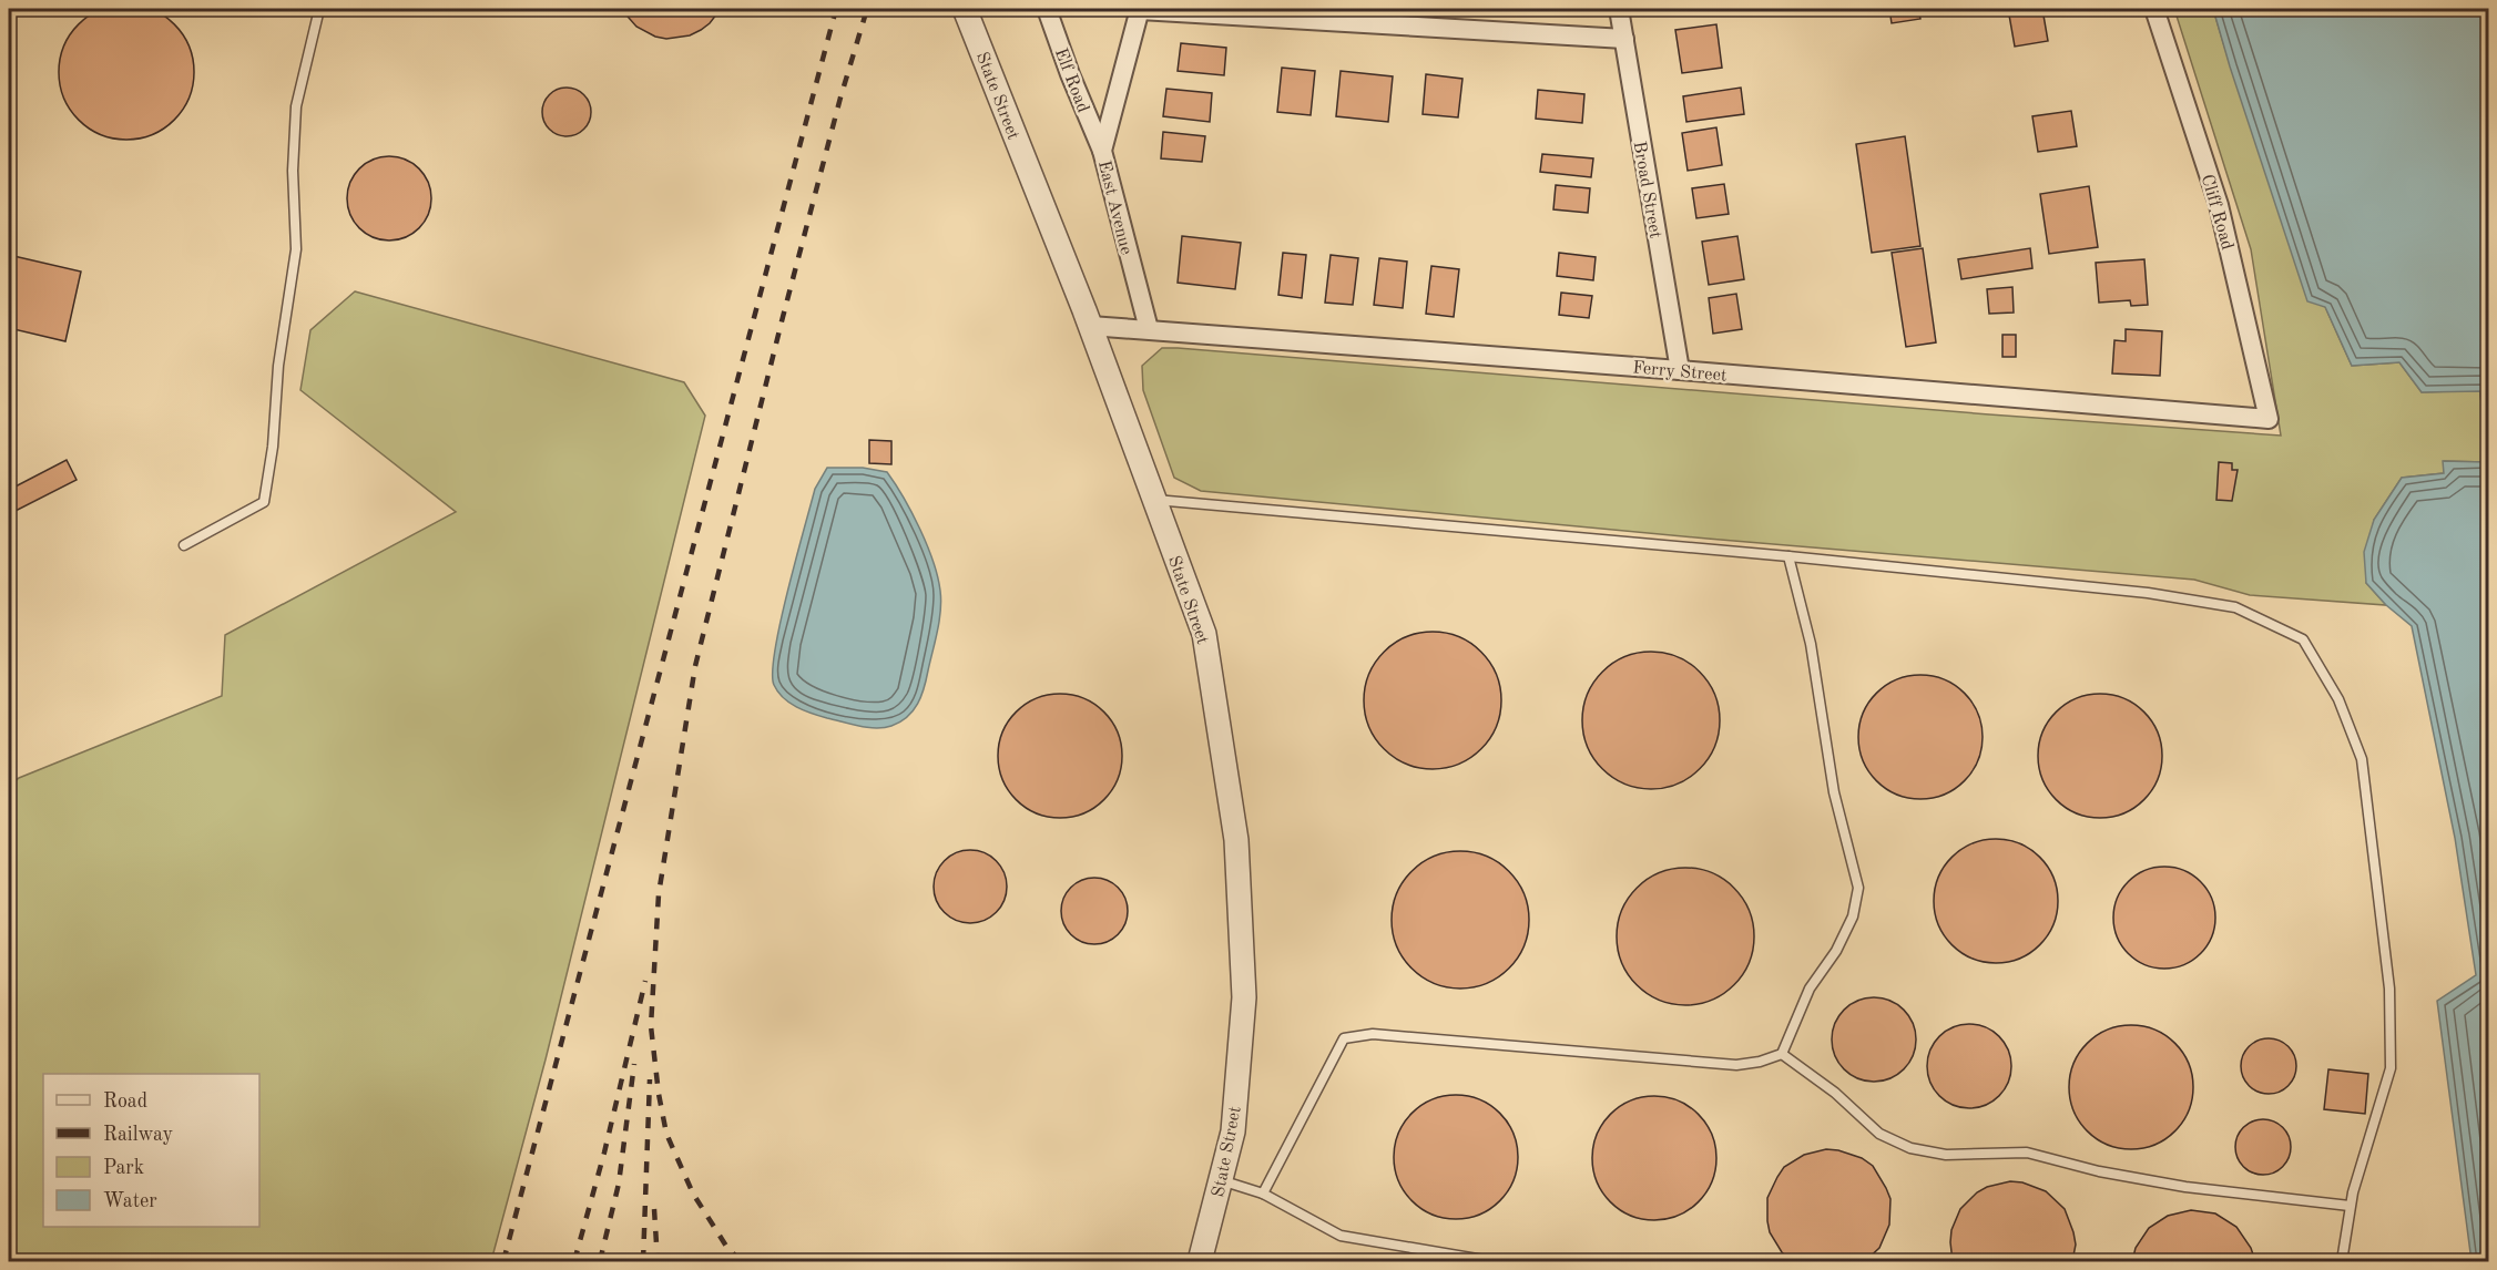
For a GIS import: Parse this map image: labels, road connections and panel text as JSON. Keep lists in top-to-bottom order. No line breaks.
{"streets":{"street":["Elf Road","State Street","Broad Street","East Avenue","Cliff Road","Ferry Street"]},"crossings":[["Elf Road","East Avenue"],["State Street","Ferry Street"],["Broad Street","Ferry Street"],["East Avenue","Ferry Street"],["Cliff Road","Ferry Street"]],"legend":["Road","Railway","Park","Water"]}
